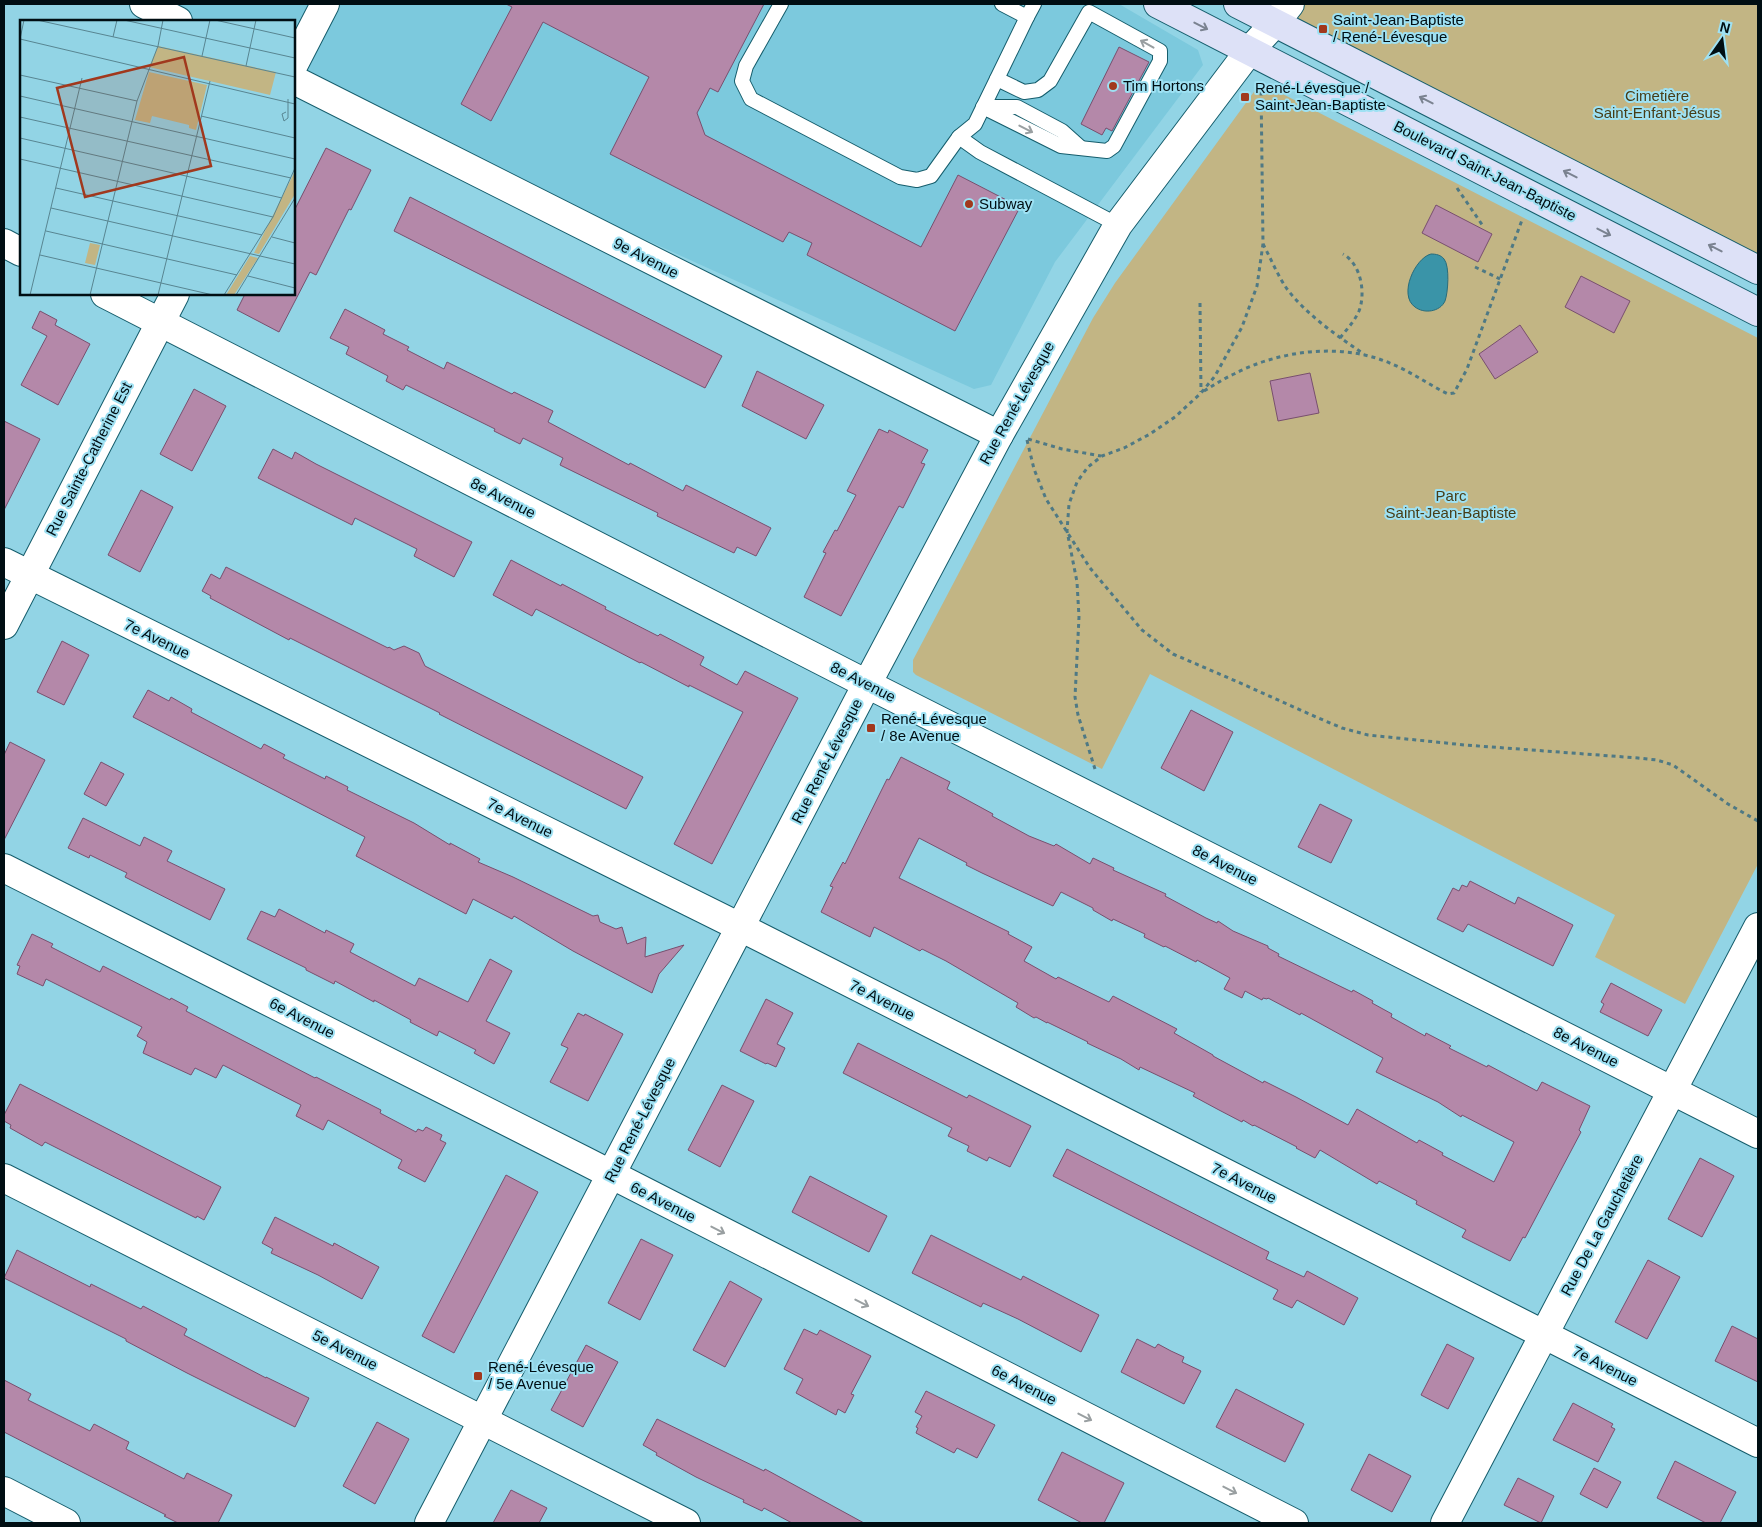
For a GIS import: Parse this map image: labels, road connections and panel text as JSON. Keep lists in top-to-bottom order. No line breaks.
{"streets":{"main road":["Boulevard Saint-Jean-Baptiste"],"street":["9e Avenue","Rue René-Lévesque","Rue Sainte-Catherine Est","8e Avenue","7e Avenue","6e Avenue","Rue De La Gauchetière","5e Avenue"]},"crossings":[["Boulevard Saint-Jean-Baptiste","Rue René-Lévesque"],["9e Avenue","Rue René-Lévesque"],["Rue René-Lévesque","8e Avenue"],["Rue René-Lévesque","7e Avenue"],["Rue René-Lévesque","6e Avenue"],["Rue René-Lévesque","5e Avenue"],["Rue Sainte-Catherine Est","8e Avenue"],["Rue Sainte-Catherine Est","7e Avenue"],["8e Avenue","Rue De La Gauchetière"],["7e Avenue","Rue De La Gauchetière"]],"one_way":["6e Avenue"],"parks":["Cimetière Saint-Enfant-Jésus","Parc Saint-Jean-Baptiste"],"places":{"transit":["Saint-Jean-Baptiste / René-Lévesque","René-Lévesque / Saint-Jean-Baptiste","René-Lévesque / 8e Avenue","René-Lévesque / 5e Avenue"],"other":["Tim Hortons","Subway"]},"north":"top"}
